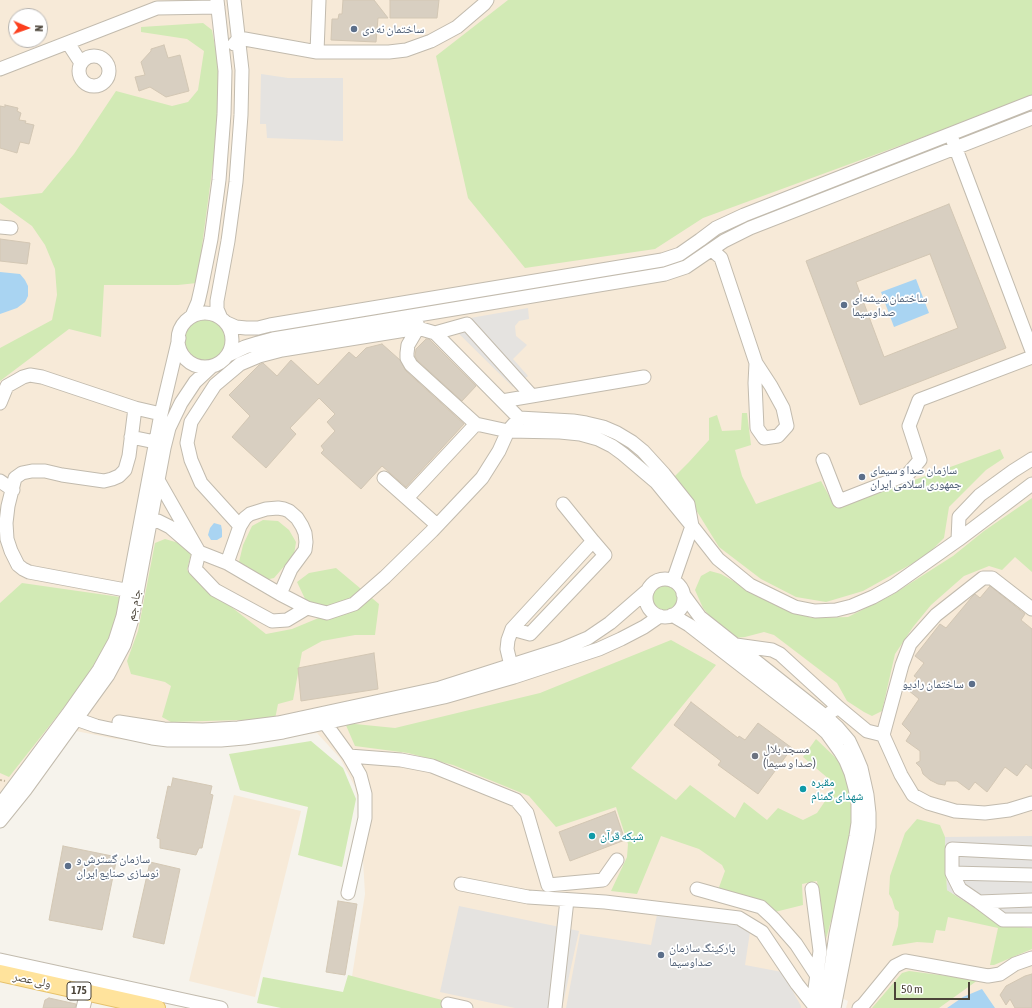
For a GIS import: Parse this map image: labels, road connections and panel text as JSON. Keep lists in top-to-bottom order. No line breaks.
{"streets":{"main road":["ولی عصر","175"],"street":["جام جم"]},"places":["ساختمان نه دی","ساختمان شیشه‌ای صداوسیما","سازمان صدا و سیمای جمهوری اسلامی ایران","ساختمان رادیو","مسجد بلال (صدا و سیما)","مقبره شهدای گمنام","شبکه قرآن","سازمان گسترش و نوسازی صنایع ایران","پارکینگ سازمان صداوسیما"],"scale_bar":"50 m","north":"right"}
